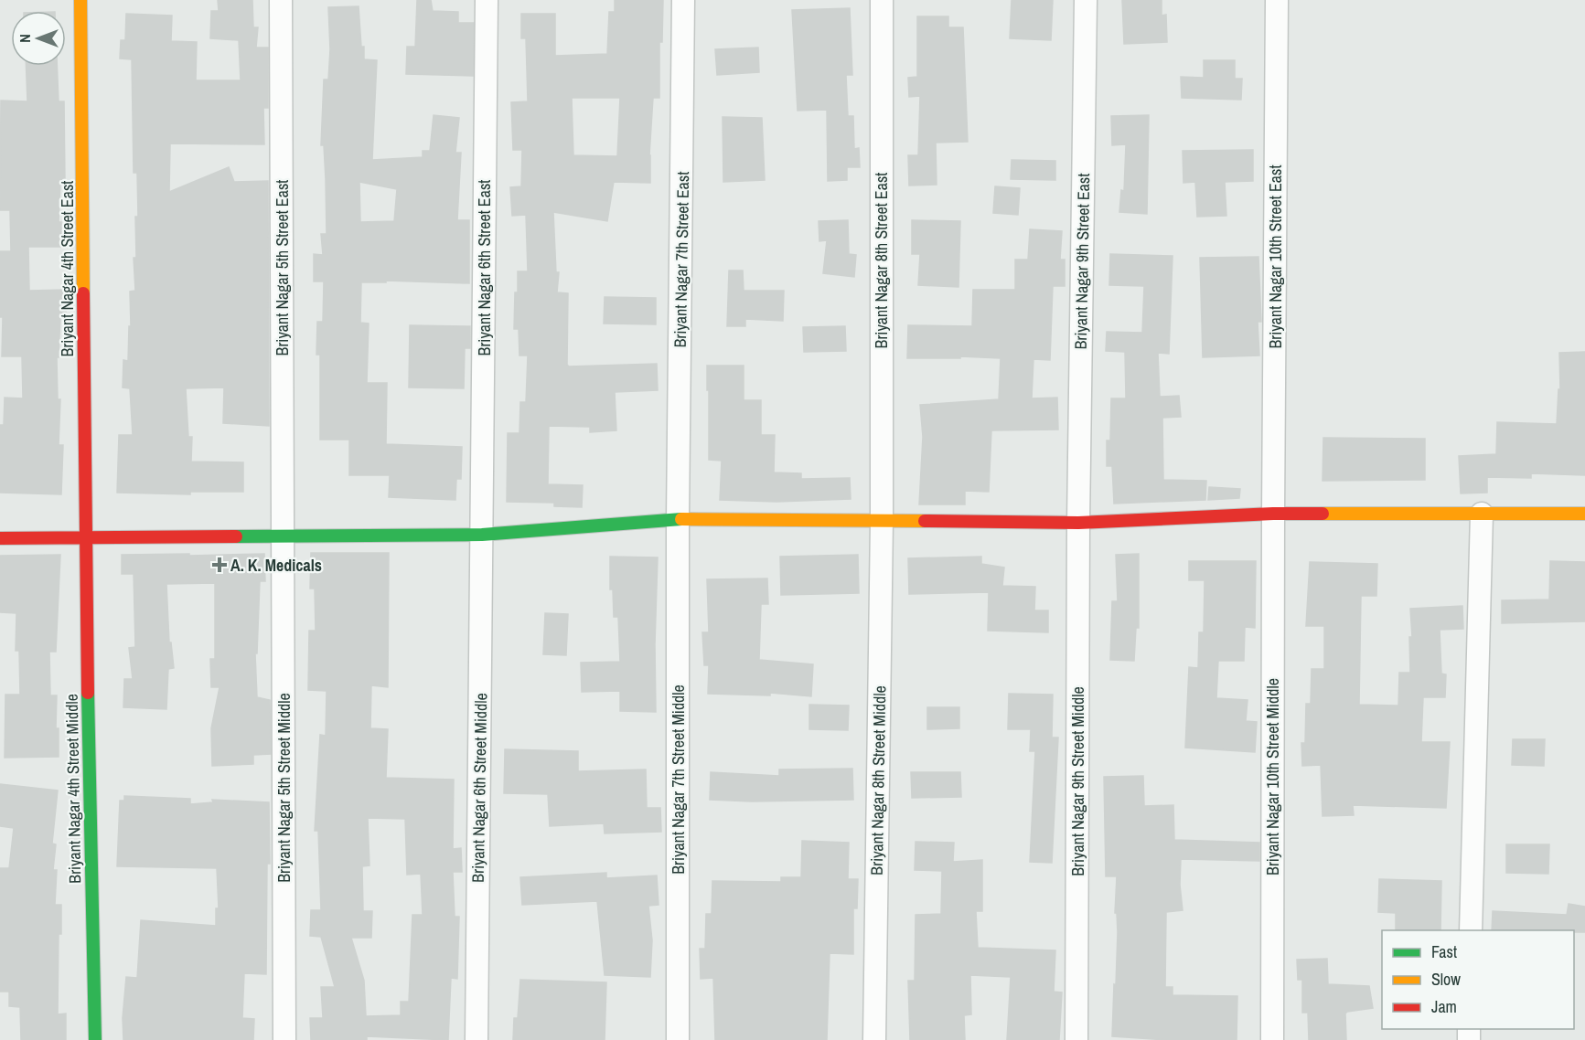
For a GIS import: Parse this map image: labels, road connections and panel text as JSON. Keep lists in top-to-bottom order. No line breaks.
{"streets":{"street":["Briyant Nagar 10th Street East","Briyant Nagar 7th Street East","Briyant Nagar 8th Street East","Briyant Nagar 9th Street East","Briyant Nagar 5th Street East","Briyant Nagar 6th Street East","Briyant Nagar 4th Street East","Briyant Nagar 10th Street Middle","Briyant Nagar 7th Street Middle","Briyant Nagar 8th Street Middle","Briyant Nagar 9th Street Middle","Briyant Nagar 5th Street Middle","Briyant Nagar 6th Street Middle","Briyant Nagar 4th Street Middle"]},"crossings":[["Briyant Nagar 10th Street East","Briyant Nagar 10th Street Middle"],["Briyant Nagar 7th Street East","Briyant Nagar 7th Street Middle"],["Briyant Nagar 8th Street East","Briyant Nagar 8th Street Middle"],["Briyant Nagar 9th Street East","Briyant Nagar 9th Street Middle"],["Briyant Nagar 5th Street East","Briyant Nagar 5th Street Middle"],["Briyant Nagar 6th Street East","Briyant Nagar 6th Street Middle"],["Briyant Nagar 4th Street East","Briyant Nagar 4th Street Middle"]],"places":{"health":["A. K. Medicals"]},"legend":["Fast","Slow","Jam"],"north":"left"}
